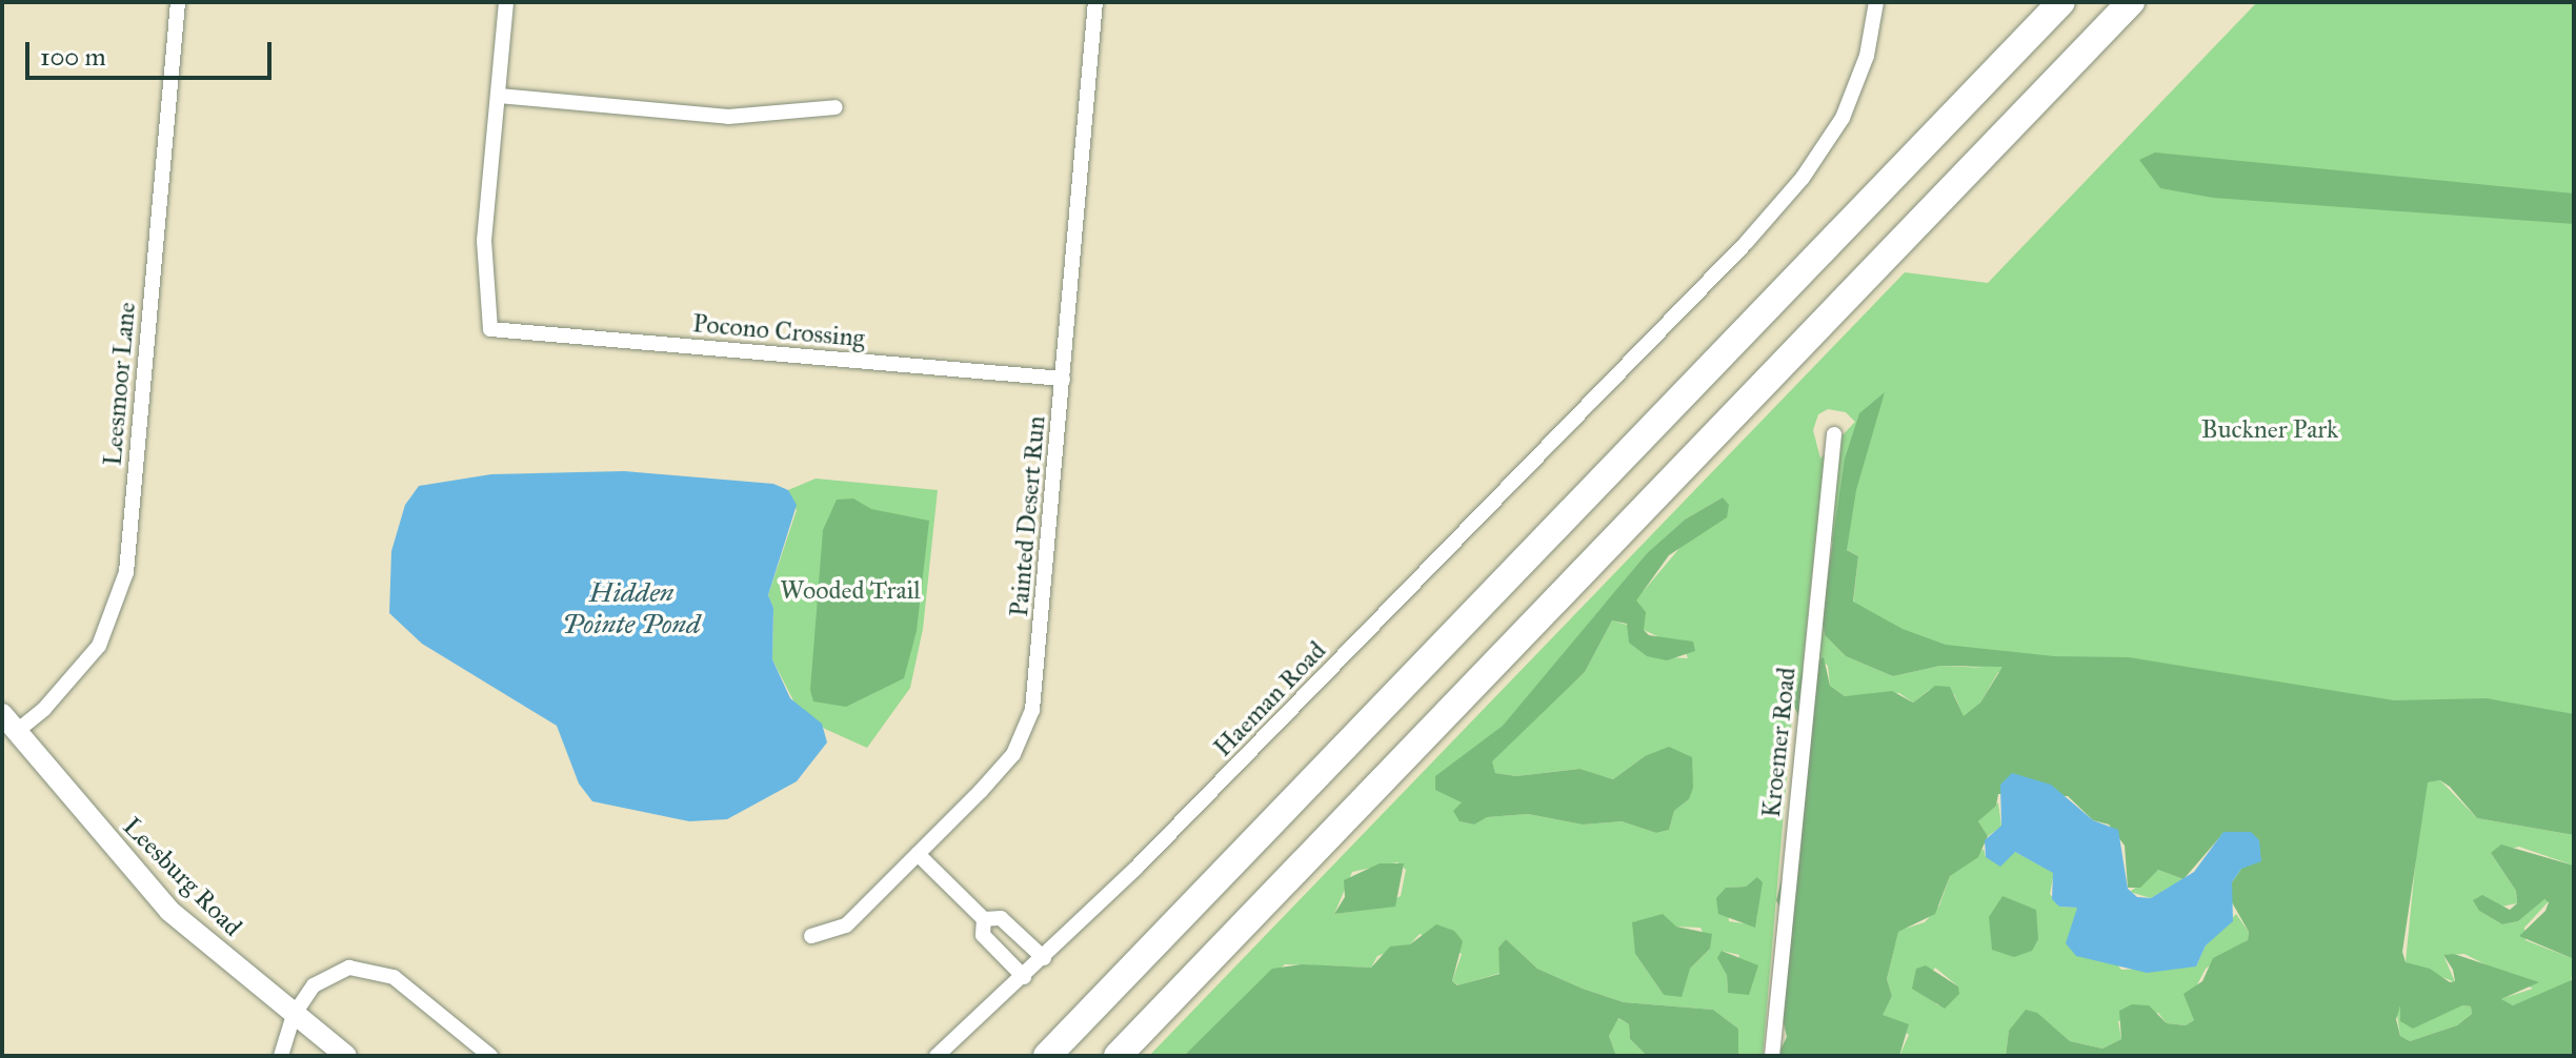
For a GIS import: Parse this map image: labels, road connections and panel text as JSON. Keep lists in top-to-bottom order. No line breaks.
{"streets":{"main road":["Leesburg Road"],"street":["Pocono Crossing","Leesmoor Lane","Painted Desert Run","Haeman Road","Kroemer Road"]},"crossings":[["Pocono Crossing","Painted Desert Run"],["Leesmoor Lane","Leesburg Road"]],"water":["Hidden Pointe Pond"],"parks":["Buckner Park","Wooded Trail"],"scale_bar":"100 m"}
